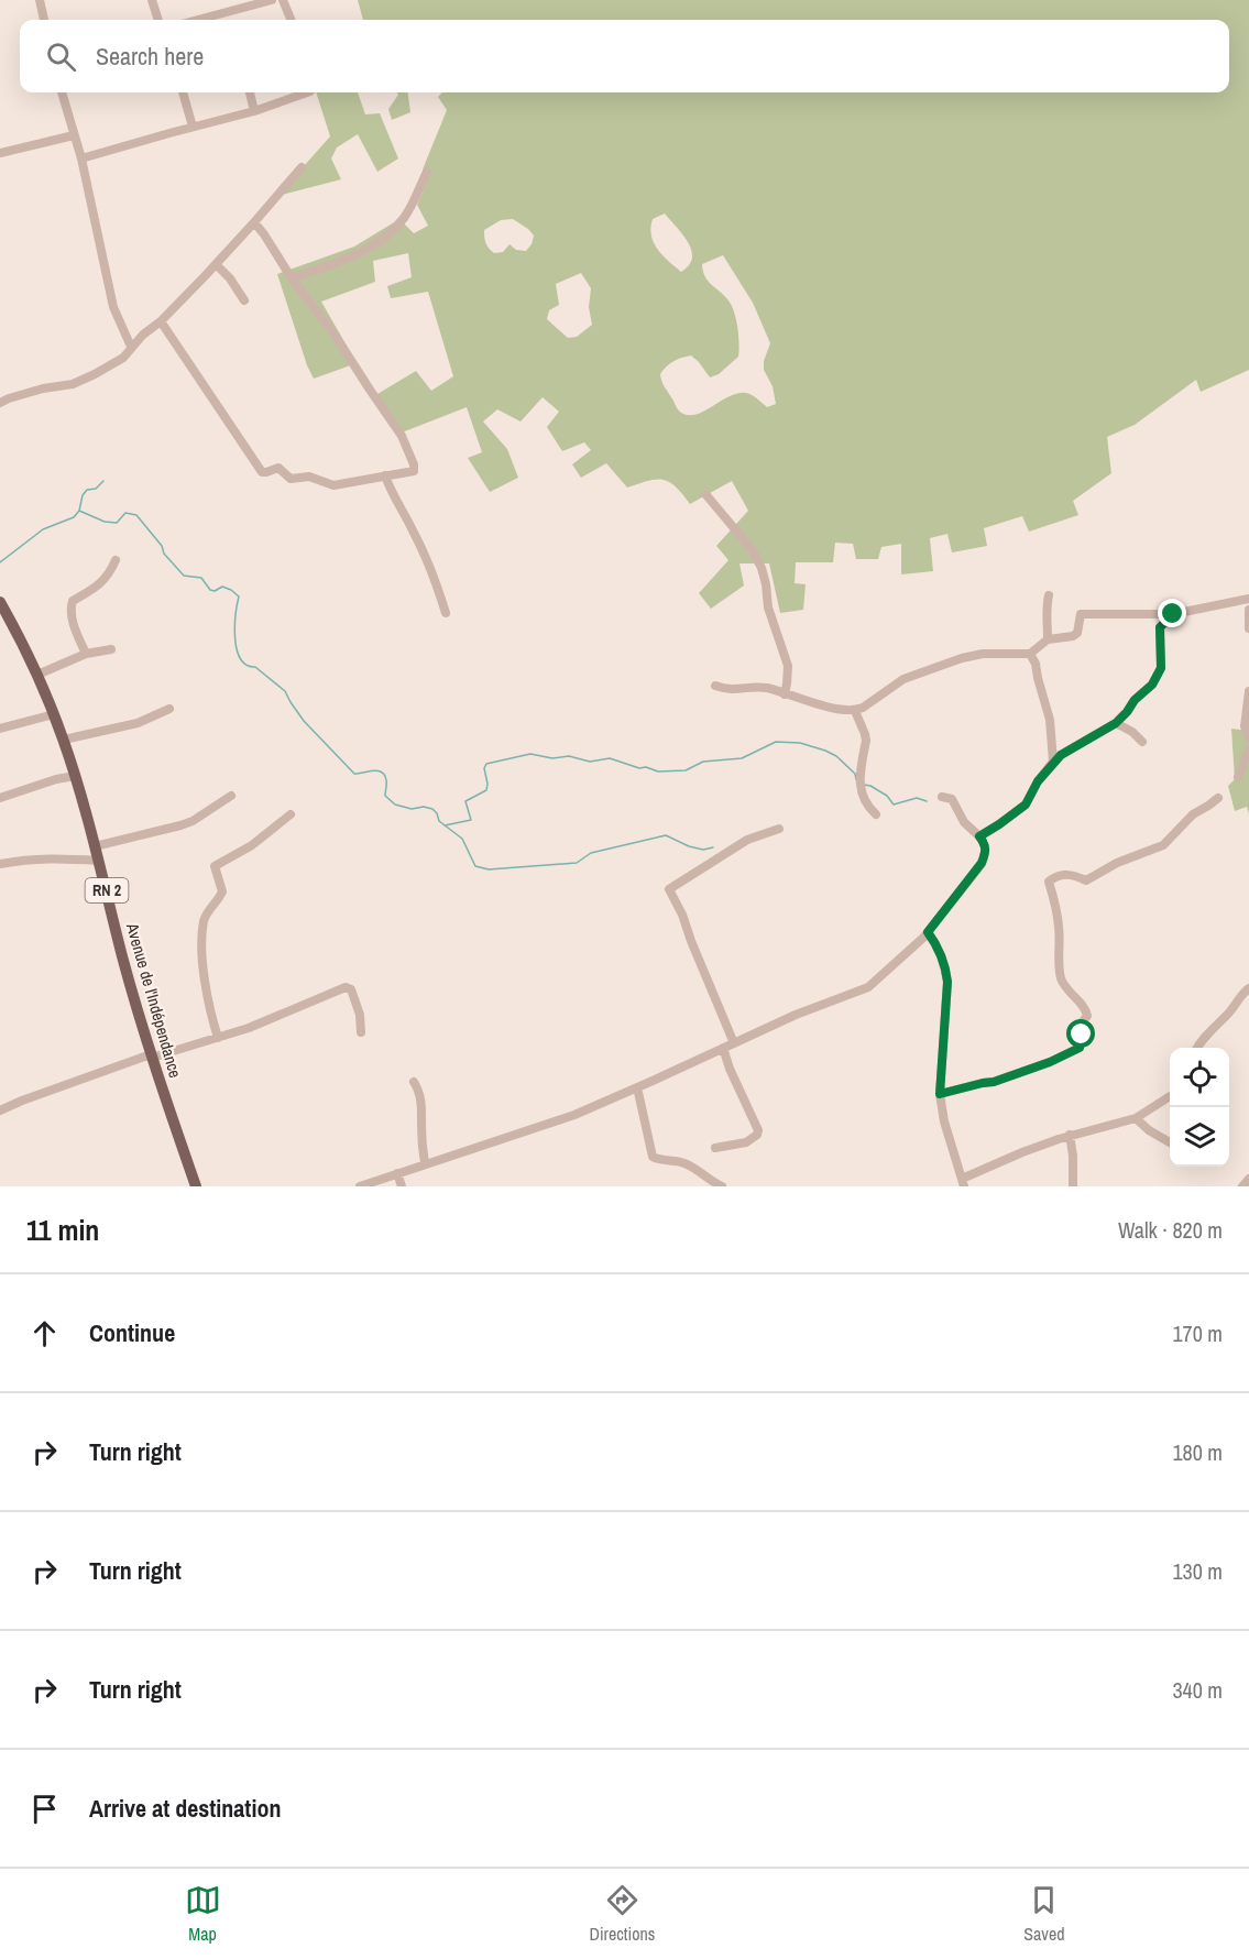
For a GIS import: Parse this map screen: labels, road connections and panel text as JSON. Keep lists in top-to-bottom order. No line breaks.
{"streets":{"main road":["RN 2","Avenue de l'Indépendance"]},"page":{"search":"Search here","heading":["11 min","Walk · 820 m"],"list":[["Continue","170 m"],["Turn right","180 m"],["Turn right","130 m"],["Turn right","340 m"],"Arrive at destination"],"nav":["Map","Directions","Saved"]}}
